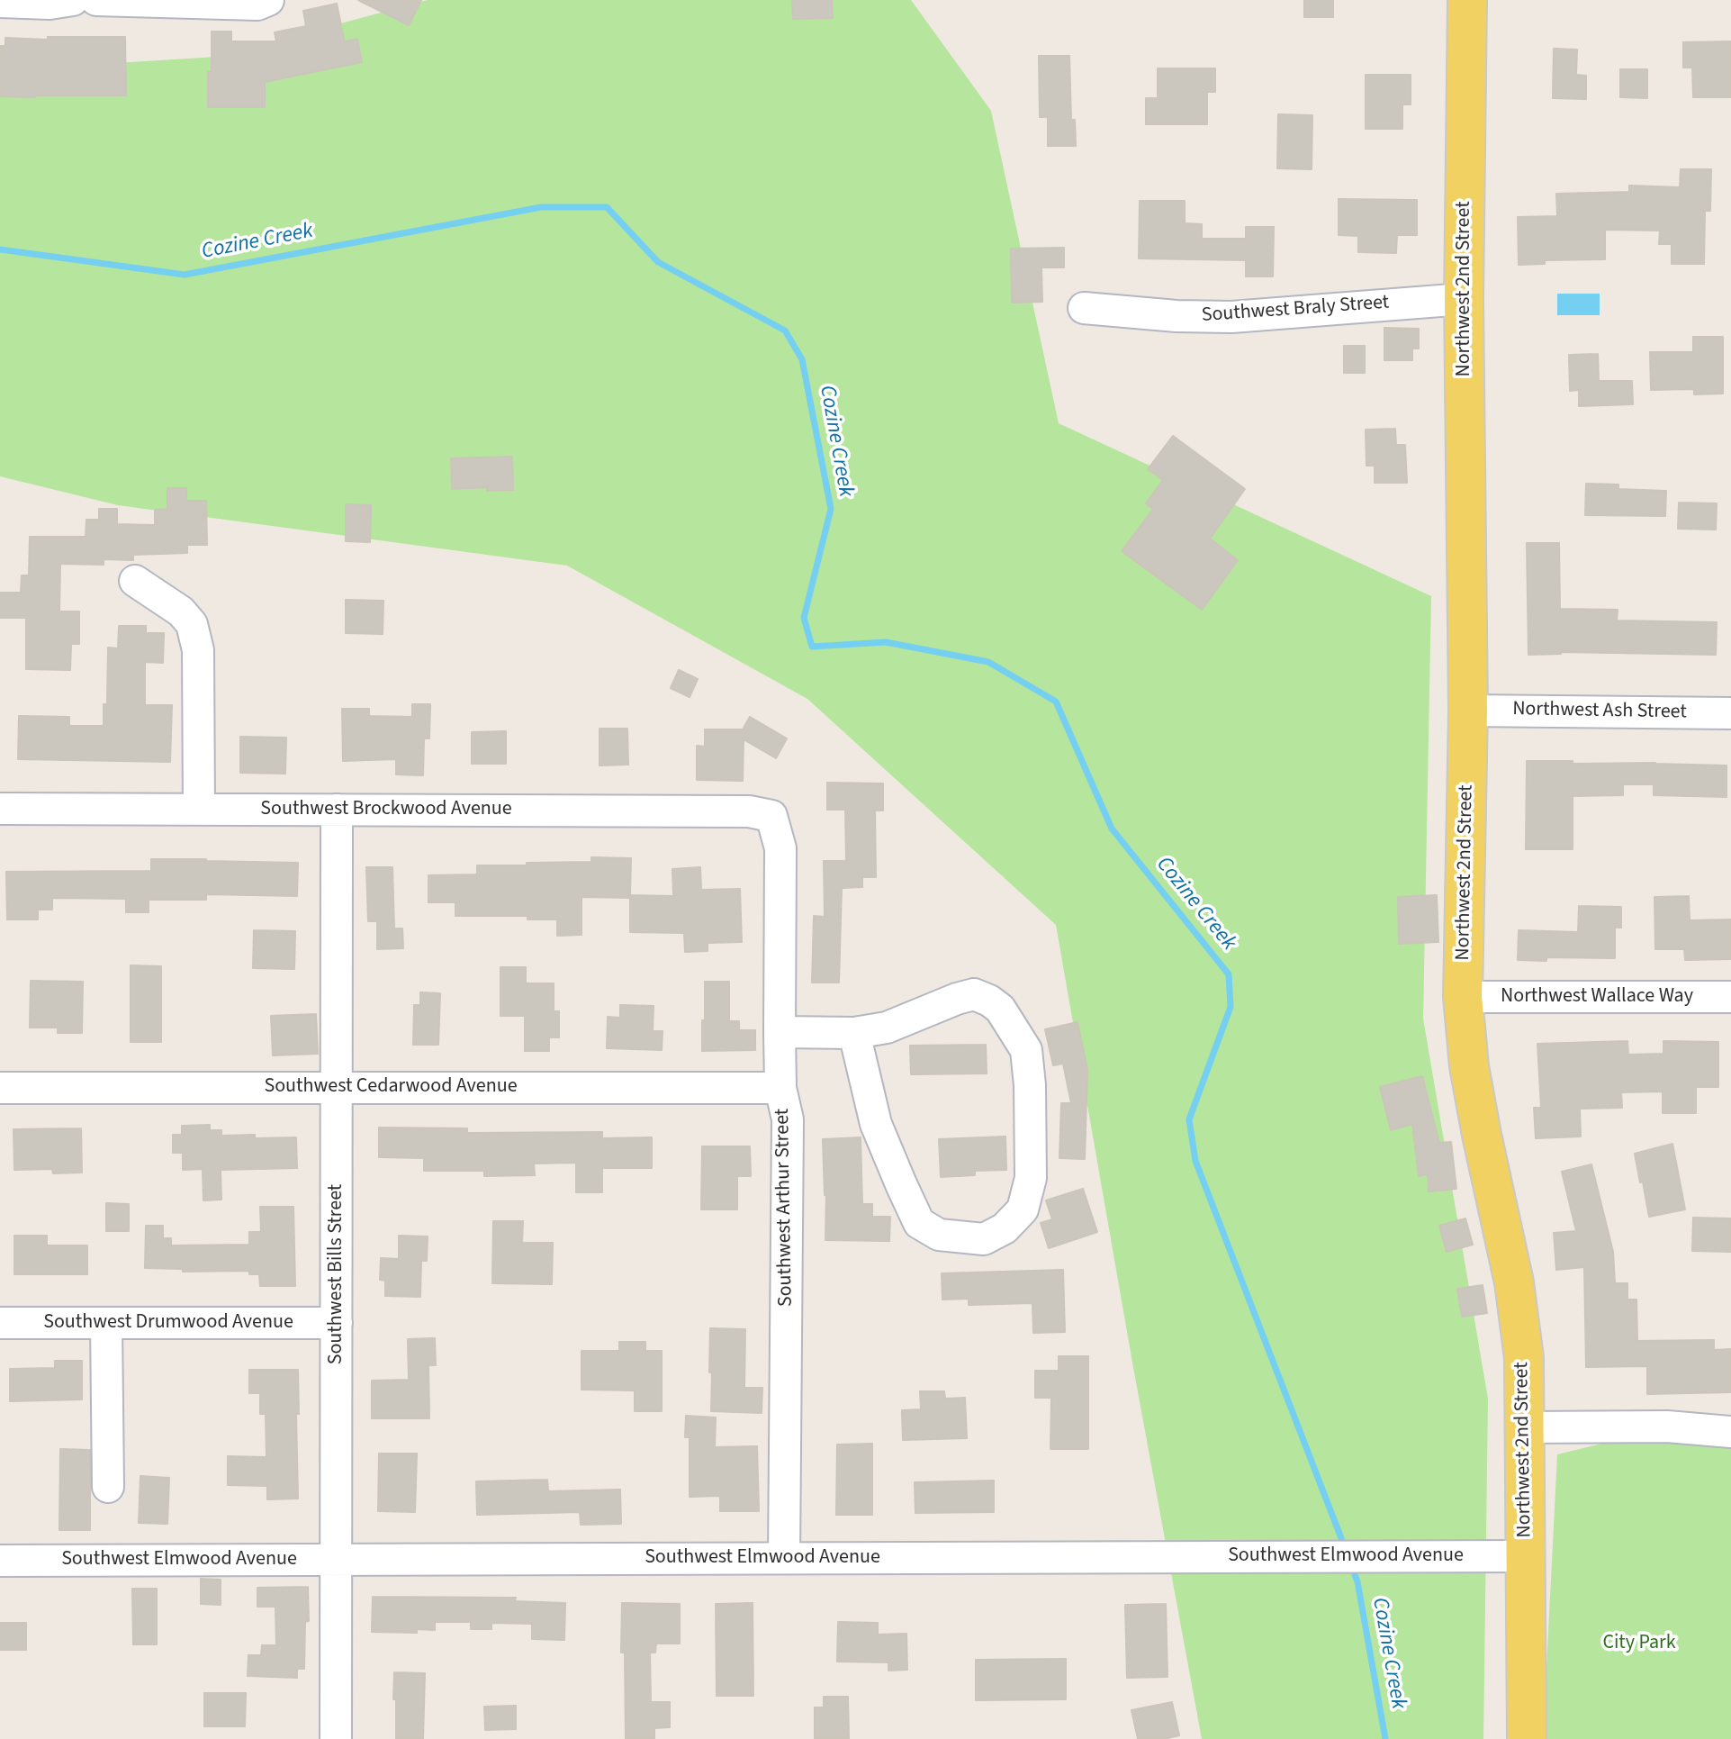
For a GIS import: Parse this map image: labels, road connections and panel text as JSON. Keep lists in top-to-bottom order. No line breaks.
{"streets":{"main road":["Northwest 2nd Street"],"street":["Southwest Braly Street","Northwest Ash Street","Southwest Brockwood Avenue","Northwest Wallace Way","Southwest Cedarwood Avenue","Southwest Arthur Street","Southwest Bills Street","Southwest Drumwood Avenue","Southwest Elmwood Avenue"]},"crossings":[["Northwest 2nd Street","Southwest Braly Street"],["Northwest 2nd Street","Northwest Ash Street"],["Northwest 2nd Street","Northwest Wallace Way"],["Northwest 2nd Street","Southwest Elmwood Avenue"],["Southwest Brockwood Avenue","Southwest Arthur Street"],["Southwest Brockwood Avenue","Southwest Bills Street"],["Southwest Cedarwood Avenue","Southwest Arthur Street"],["Southwest Cedarwood Avenue","Southwest Bills Street"],["Southwest Arthur Street","Southwest Elmwood Avenue"],["Southwest Bills Street","Southwest Drumwood Avenue"],["Southwest Bills Street","Southwest Elmwood Avenue"]],"water":["Cozine Creek"],"parks":["City Park"]}
